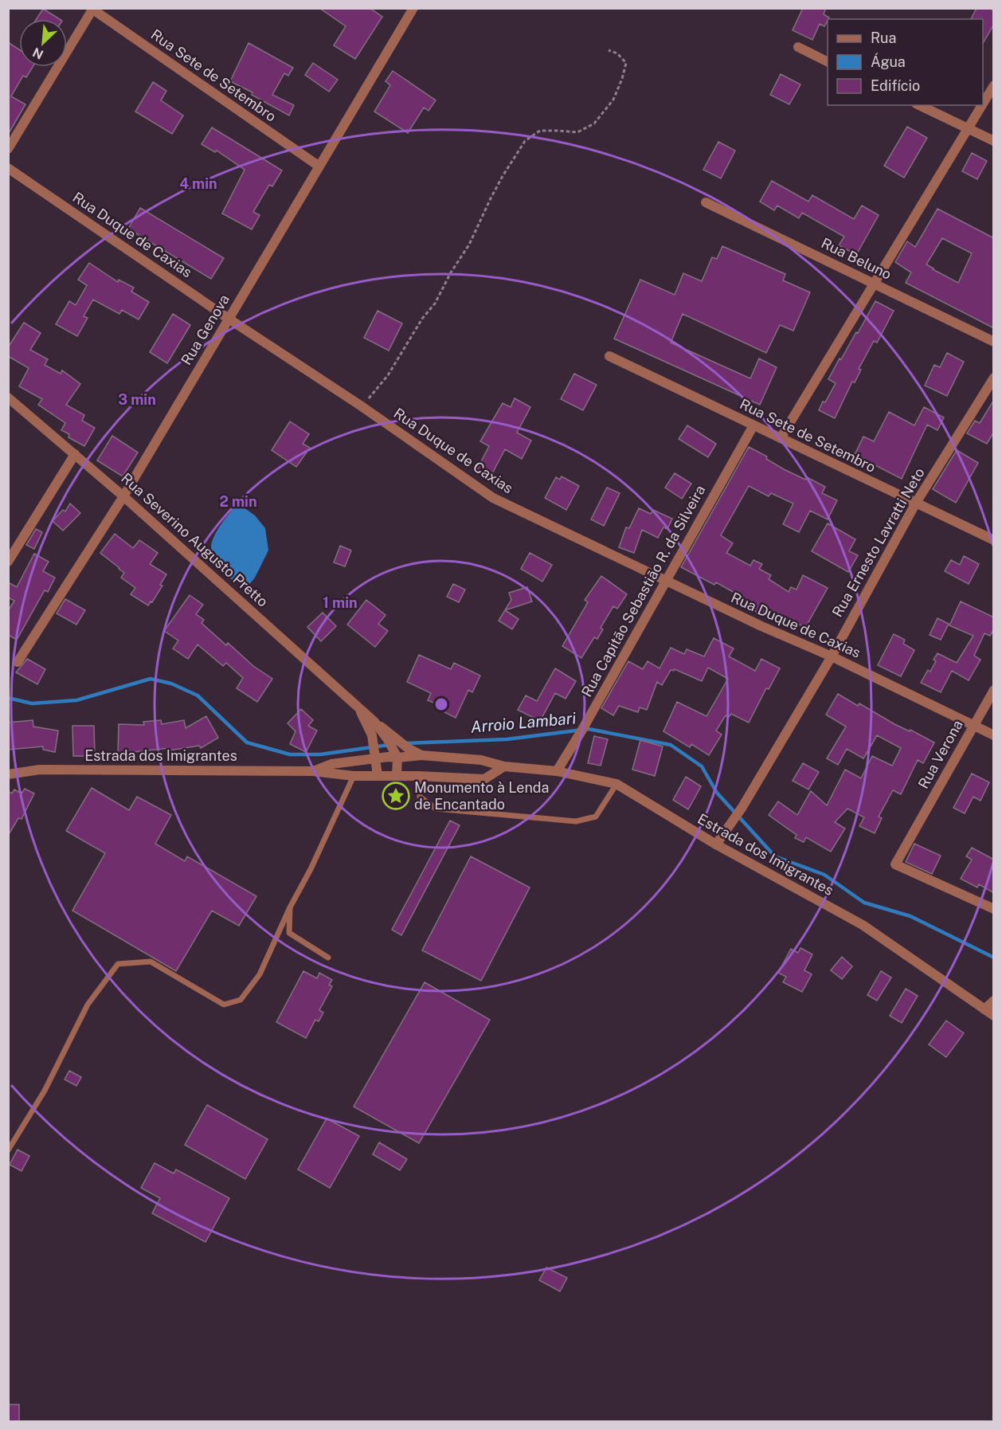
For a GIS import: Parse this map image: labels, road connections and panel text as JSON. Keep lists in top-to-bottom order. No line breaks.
{"streets":{"street":["Rua Sete de Setembro","Rua Duque de Caxias","Rua Beluno","Rua Genova","Rua Severino Augusto Pretto","Rua Ernesto Lavratti Neto","Rua Capitão Sebastião R. da Silveira","Rua Verona","Estrada dos Imigrantes"]},"crossings":[["Rua Sete de Setembro","Rua Genova"],["Rua Sete de Setembro","Rua Ernesto Lavratti Neto"],["Rua Sete de Setembro","Rua Capitão Sebastião R. da Silveira"],["Rua Duque de Caxias","Rua Genova"],["Rua Duque de Caxias","Rua Ernesto Lavratti Neto"],["Rua Duque de Caxias","Rua Capitão Sebastião R. da Silveira"],["Rua Duque de Caxias","Rua Verona"],["Rua Genova","Rua Severino Augusto Pretto"],["Rua Severino Augusto Pretto","Estrada dos Imigrantes"],["Rua Ernesto Lavratti Neto","Estrada dos Imigrantes"],["Rua Capitão Sebastião R. da Silveira","Estrada dos Imigrantes"]],"water":["Arroio Lambari"],"places":{"place":["Monumento à Lenda de Encantado"]},"legend":["Rua","Água","Edifício"],"north":"bottom left","rings":["4 min","3 min","2 min","1 min"]}
